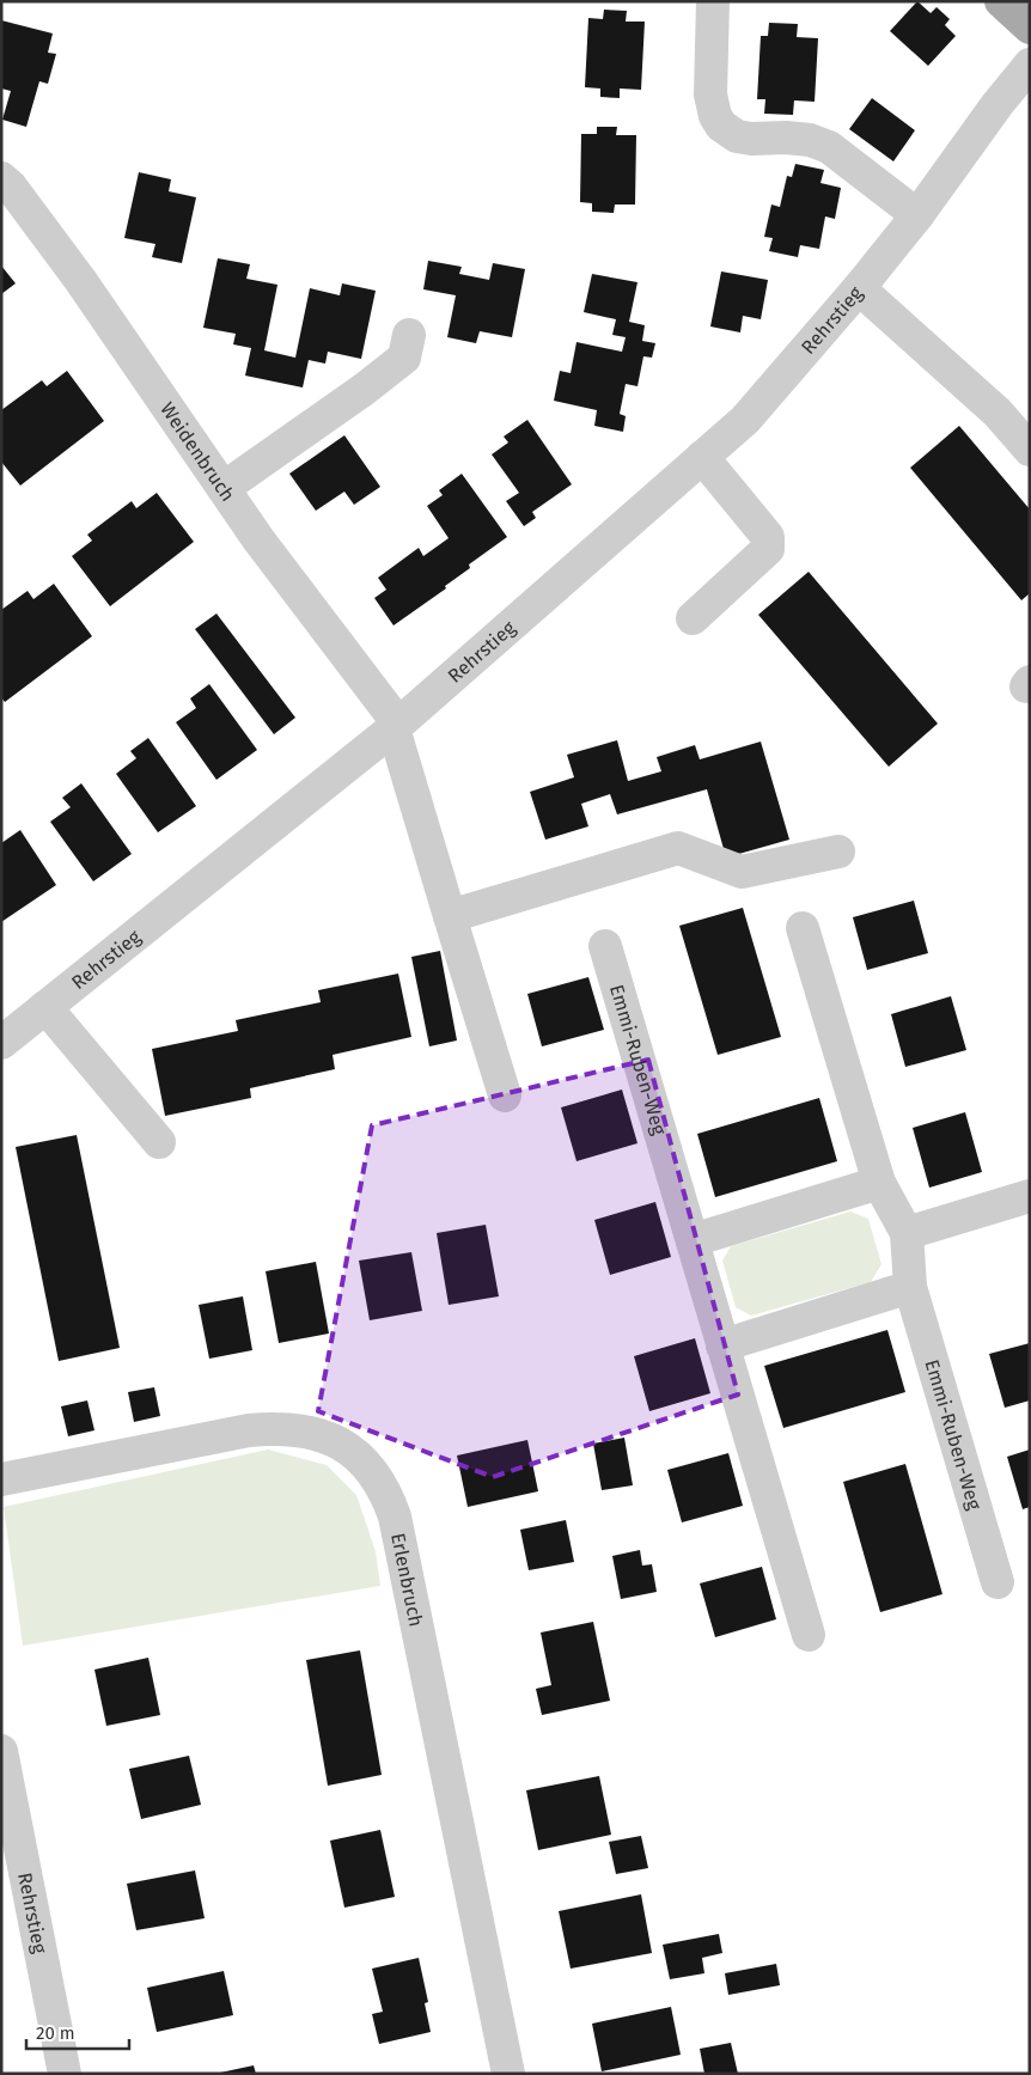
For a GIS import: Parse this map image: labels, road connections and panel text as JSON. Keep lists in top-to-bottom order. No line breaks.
{"streets":{"street":["Rehrstieg","Weidenbruch","Emmi-Ruben-Weg","Erlenbruch"]},"crossings":[["Rehrstieg","Weidenbruch"]],"scale_bar":"20 m"}
